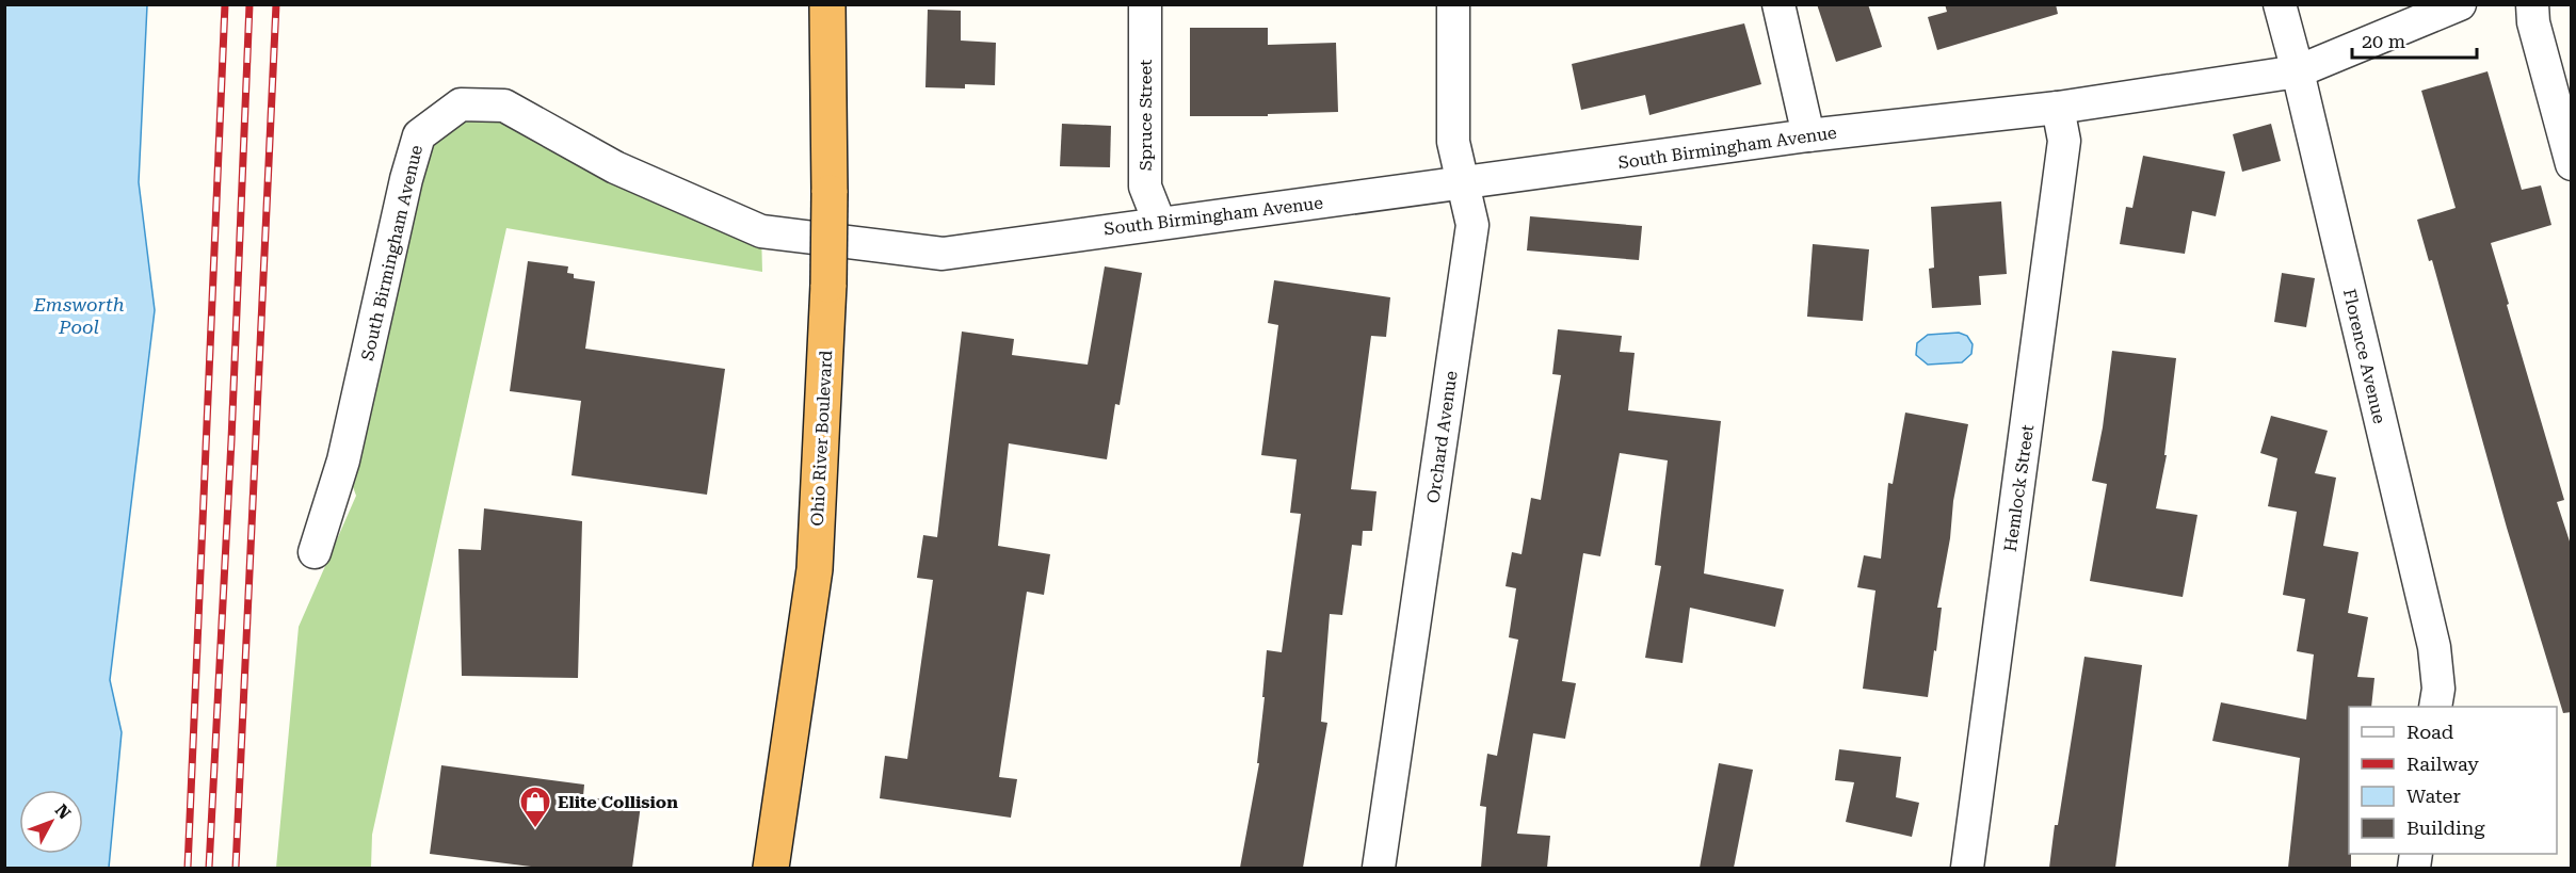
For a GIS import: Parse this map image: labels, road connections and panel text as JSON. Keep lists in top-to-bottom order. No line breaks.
{"streets":{"highway":["Ohio River Boulevard"],"street":["Spruce Street","South Birmingham Avenue","Florence Avenue","Orchard Avenue","Hemlock Street"]},"crossings":[["Spruce Street","South Birmingham Avenue"],["South Birmingham Avenue","Florence Avenue"],["South Birmingham Avenue","Orchard Avenue"],["South Birmingham Avenue","Hemlock Street"]],"water":["Emsworth Pool"],"places":{"shop":["Elite Collision"]},"legend":["Road","Railway","Water","Building"],"scale_bar":"20 m","north":"top right"}
